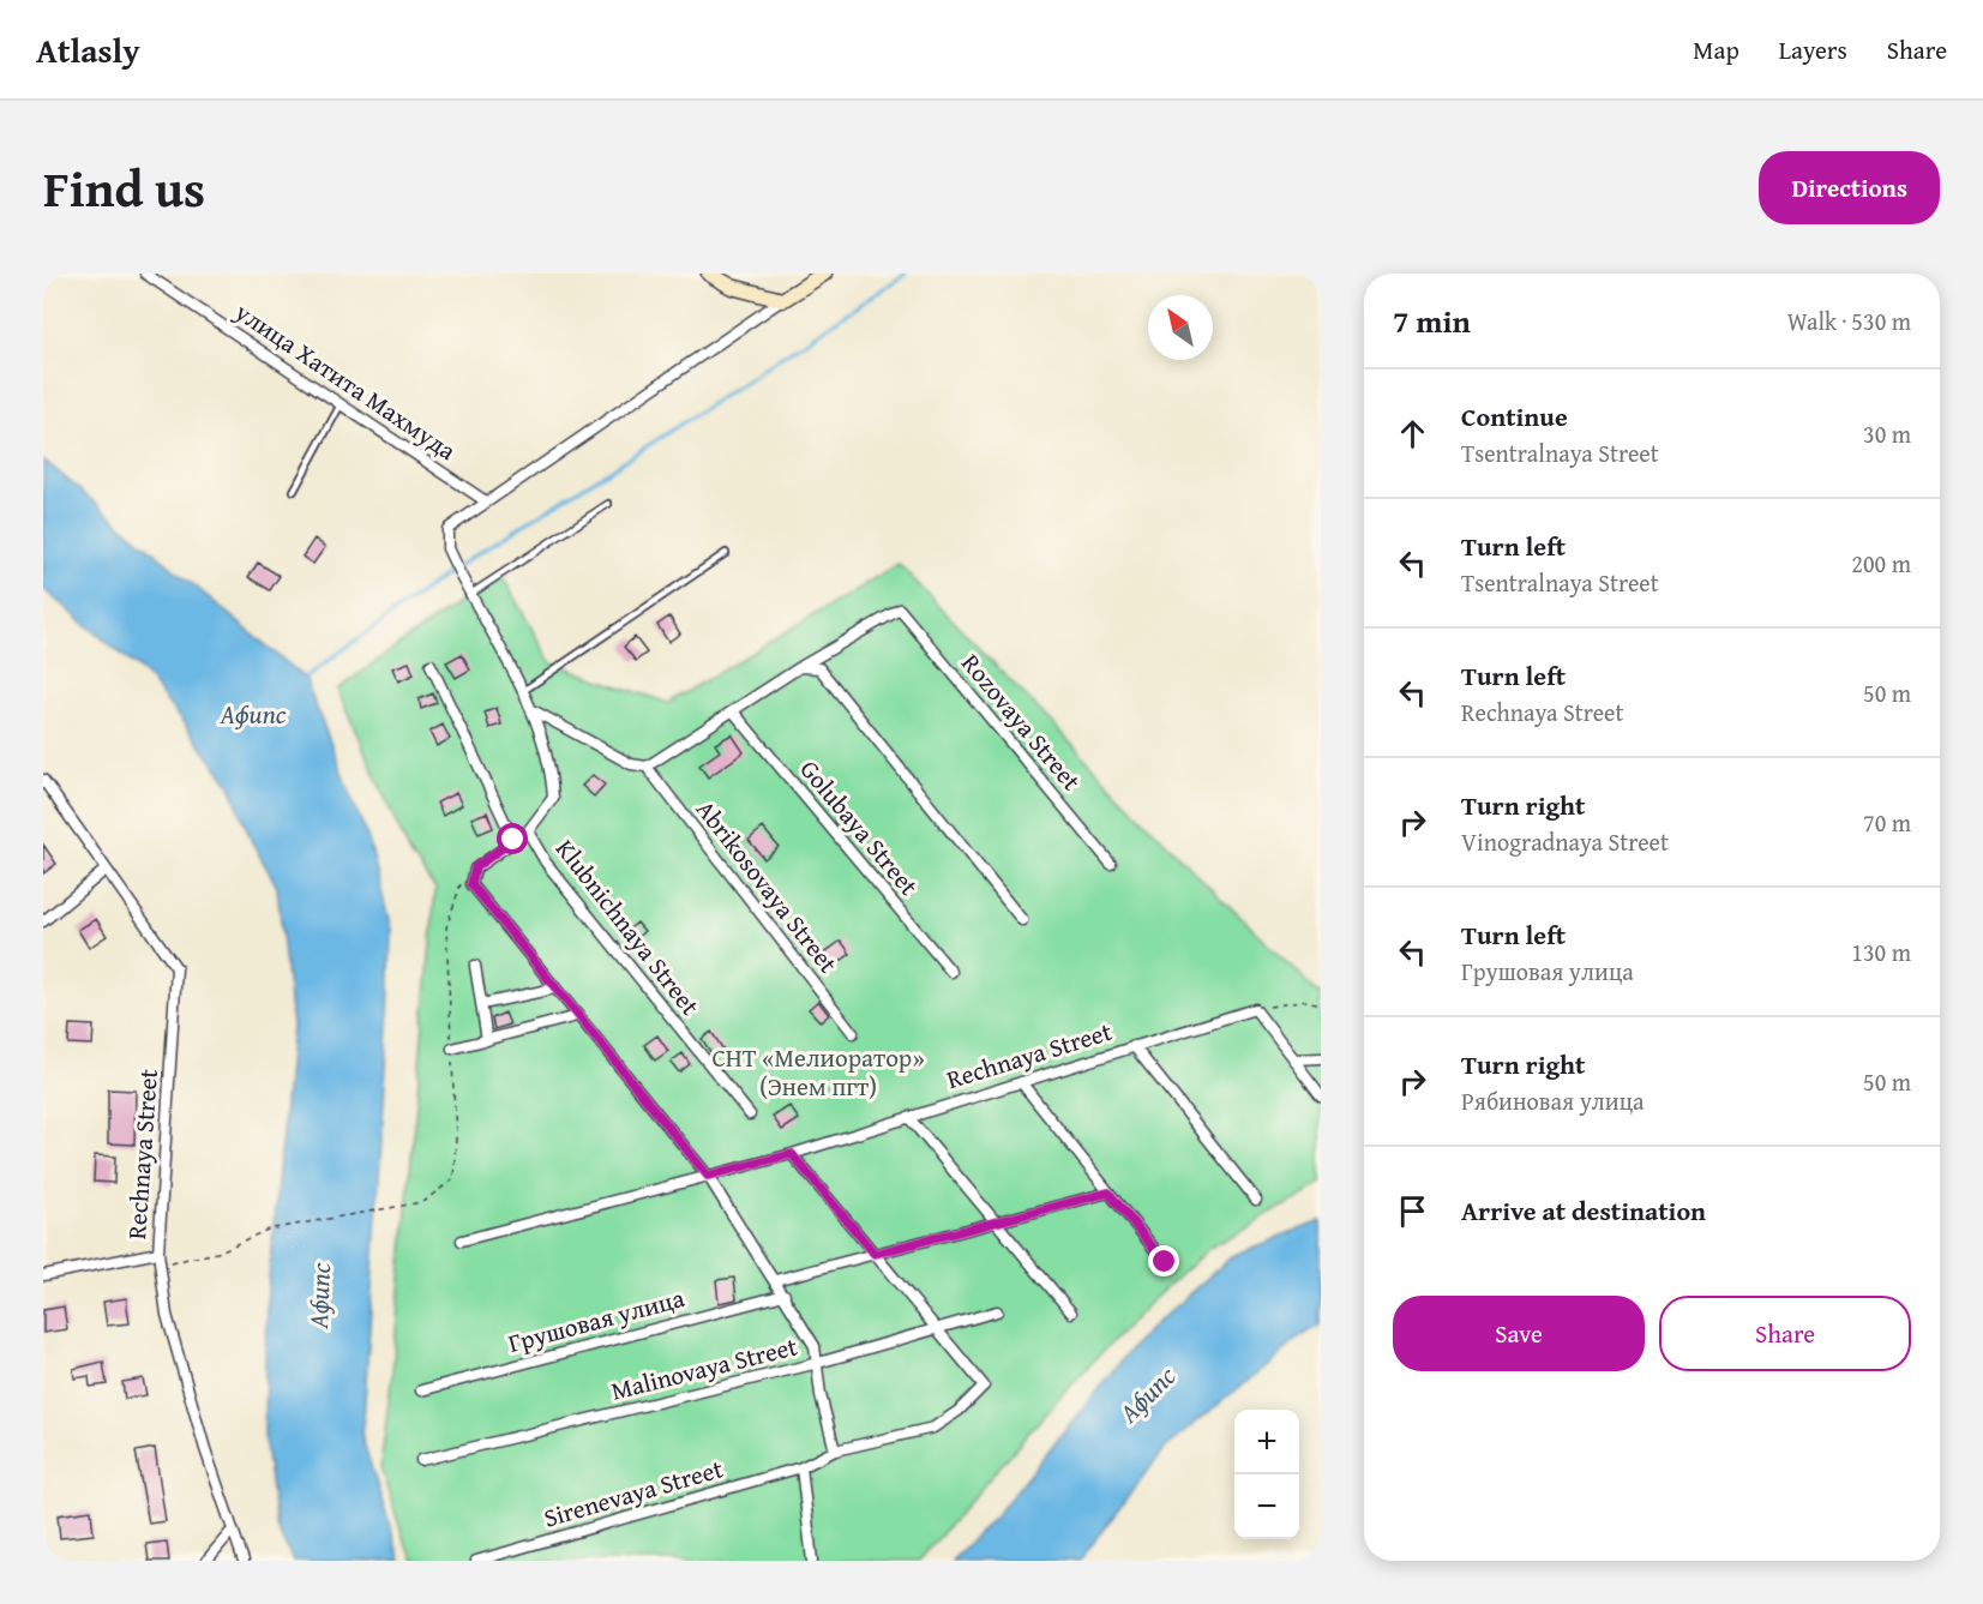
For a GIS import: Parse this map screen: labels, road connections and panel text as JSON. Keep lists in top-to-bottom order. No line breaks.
{"streets":{"street":["улица Хатита Махмуда","Rozovaya Street","Golubaya Street","Abrikosovaya Street","Klubnichnaya Street","Rechnaya Street","Грушовая улица","Malinovaya Street","Sirenevaya Street"]},"crossings":[["Malinovaya Street","Sirenevaya Street"]],"water":["Афипс"],"parks":["СНТ «Мелиоратор» (Энем пгт)"],"north":"top left","page":{"header":"Atlasly","nav":["Map","Layers","Share"],"title":"Find us","buttons":["Directions",["Save","Share"]],"heading":["7 min","Walk · 530 m"],"list":[["Continue","Tsentralnaya Street","30 m"],["Turn left","Tsentralnaya Street","200 m"],["Turn left","Rechnaya Street","50 m"],["Turn right","Vinogradnaya Street","70 m"],["Turn left","Грушовая улица","130 m"],["Turn right","Рябиновая улица","50 m"],"Arrive at destination"],"map_buttons":["+","−"]}}
